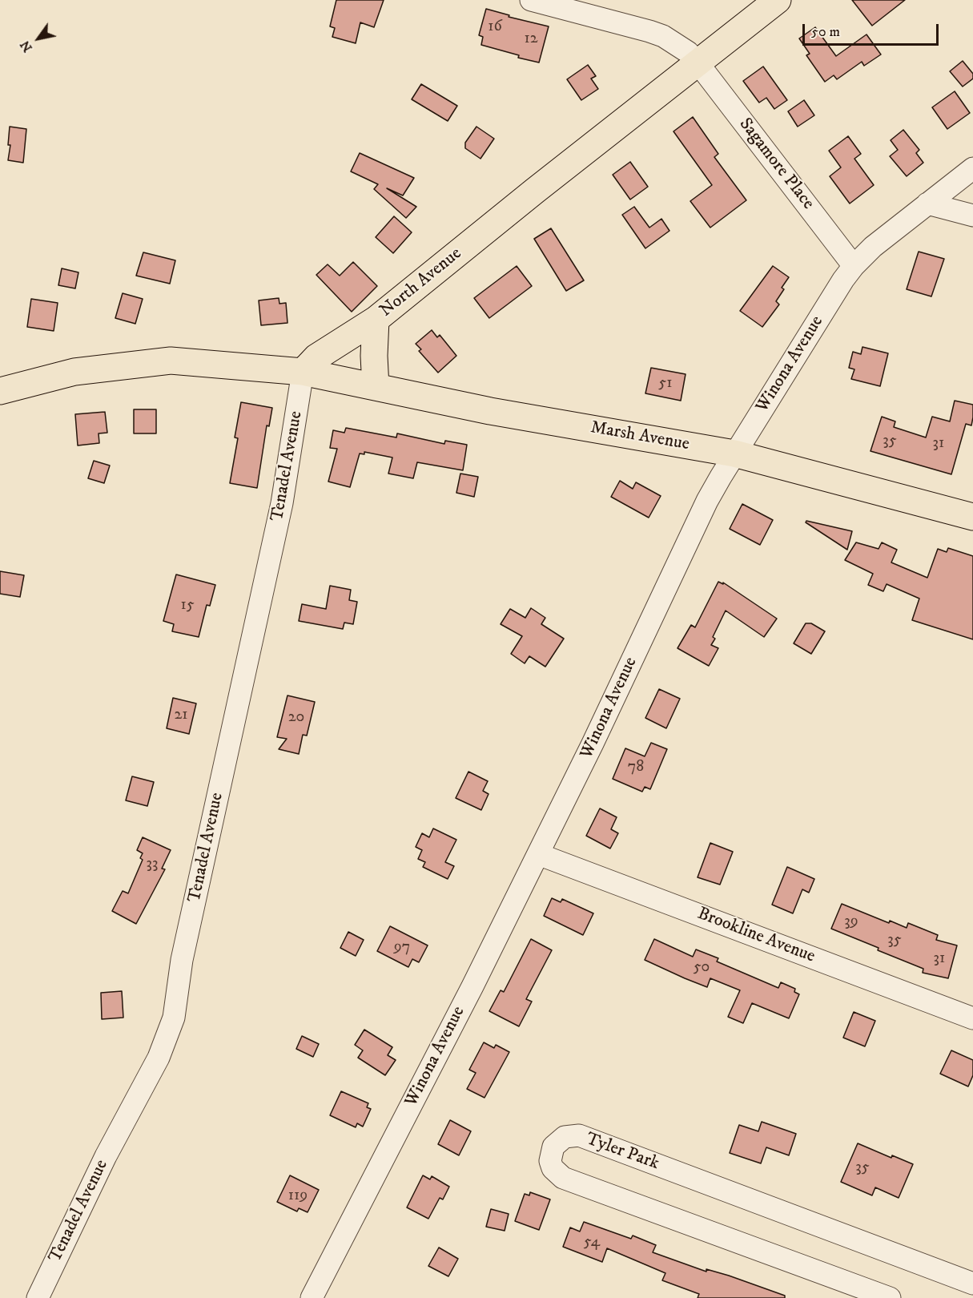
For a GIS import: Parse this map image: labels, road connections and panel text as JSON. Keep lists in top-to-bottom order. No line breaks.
{"streets":{"main road":["North Avenue","Marsh Avenue"],"street":["Sagamore Place","Winona Avenue","Tenadel Avenue","Brookline Avenue","Tyler Park"]},"crossings":[["Sagamore Place","North Avenue"],["Sagamore Place","Winona Avenue"],["North Avenue","Marsh Avenue"],["North Avenue","Tenadel Avenue"],["Winona Avenue","Marsh Avenue"],["Winona Avenue","Brookline Avenue"],["Marsh Avenue","Tenadel Avenue"]],"house_numbers":["16","12","51","35","31","15","21","20","78","33","39","35","97","31","50","35","119","54"],"scale_bar":"50 m","north":"bottom left"}
